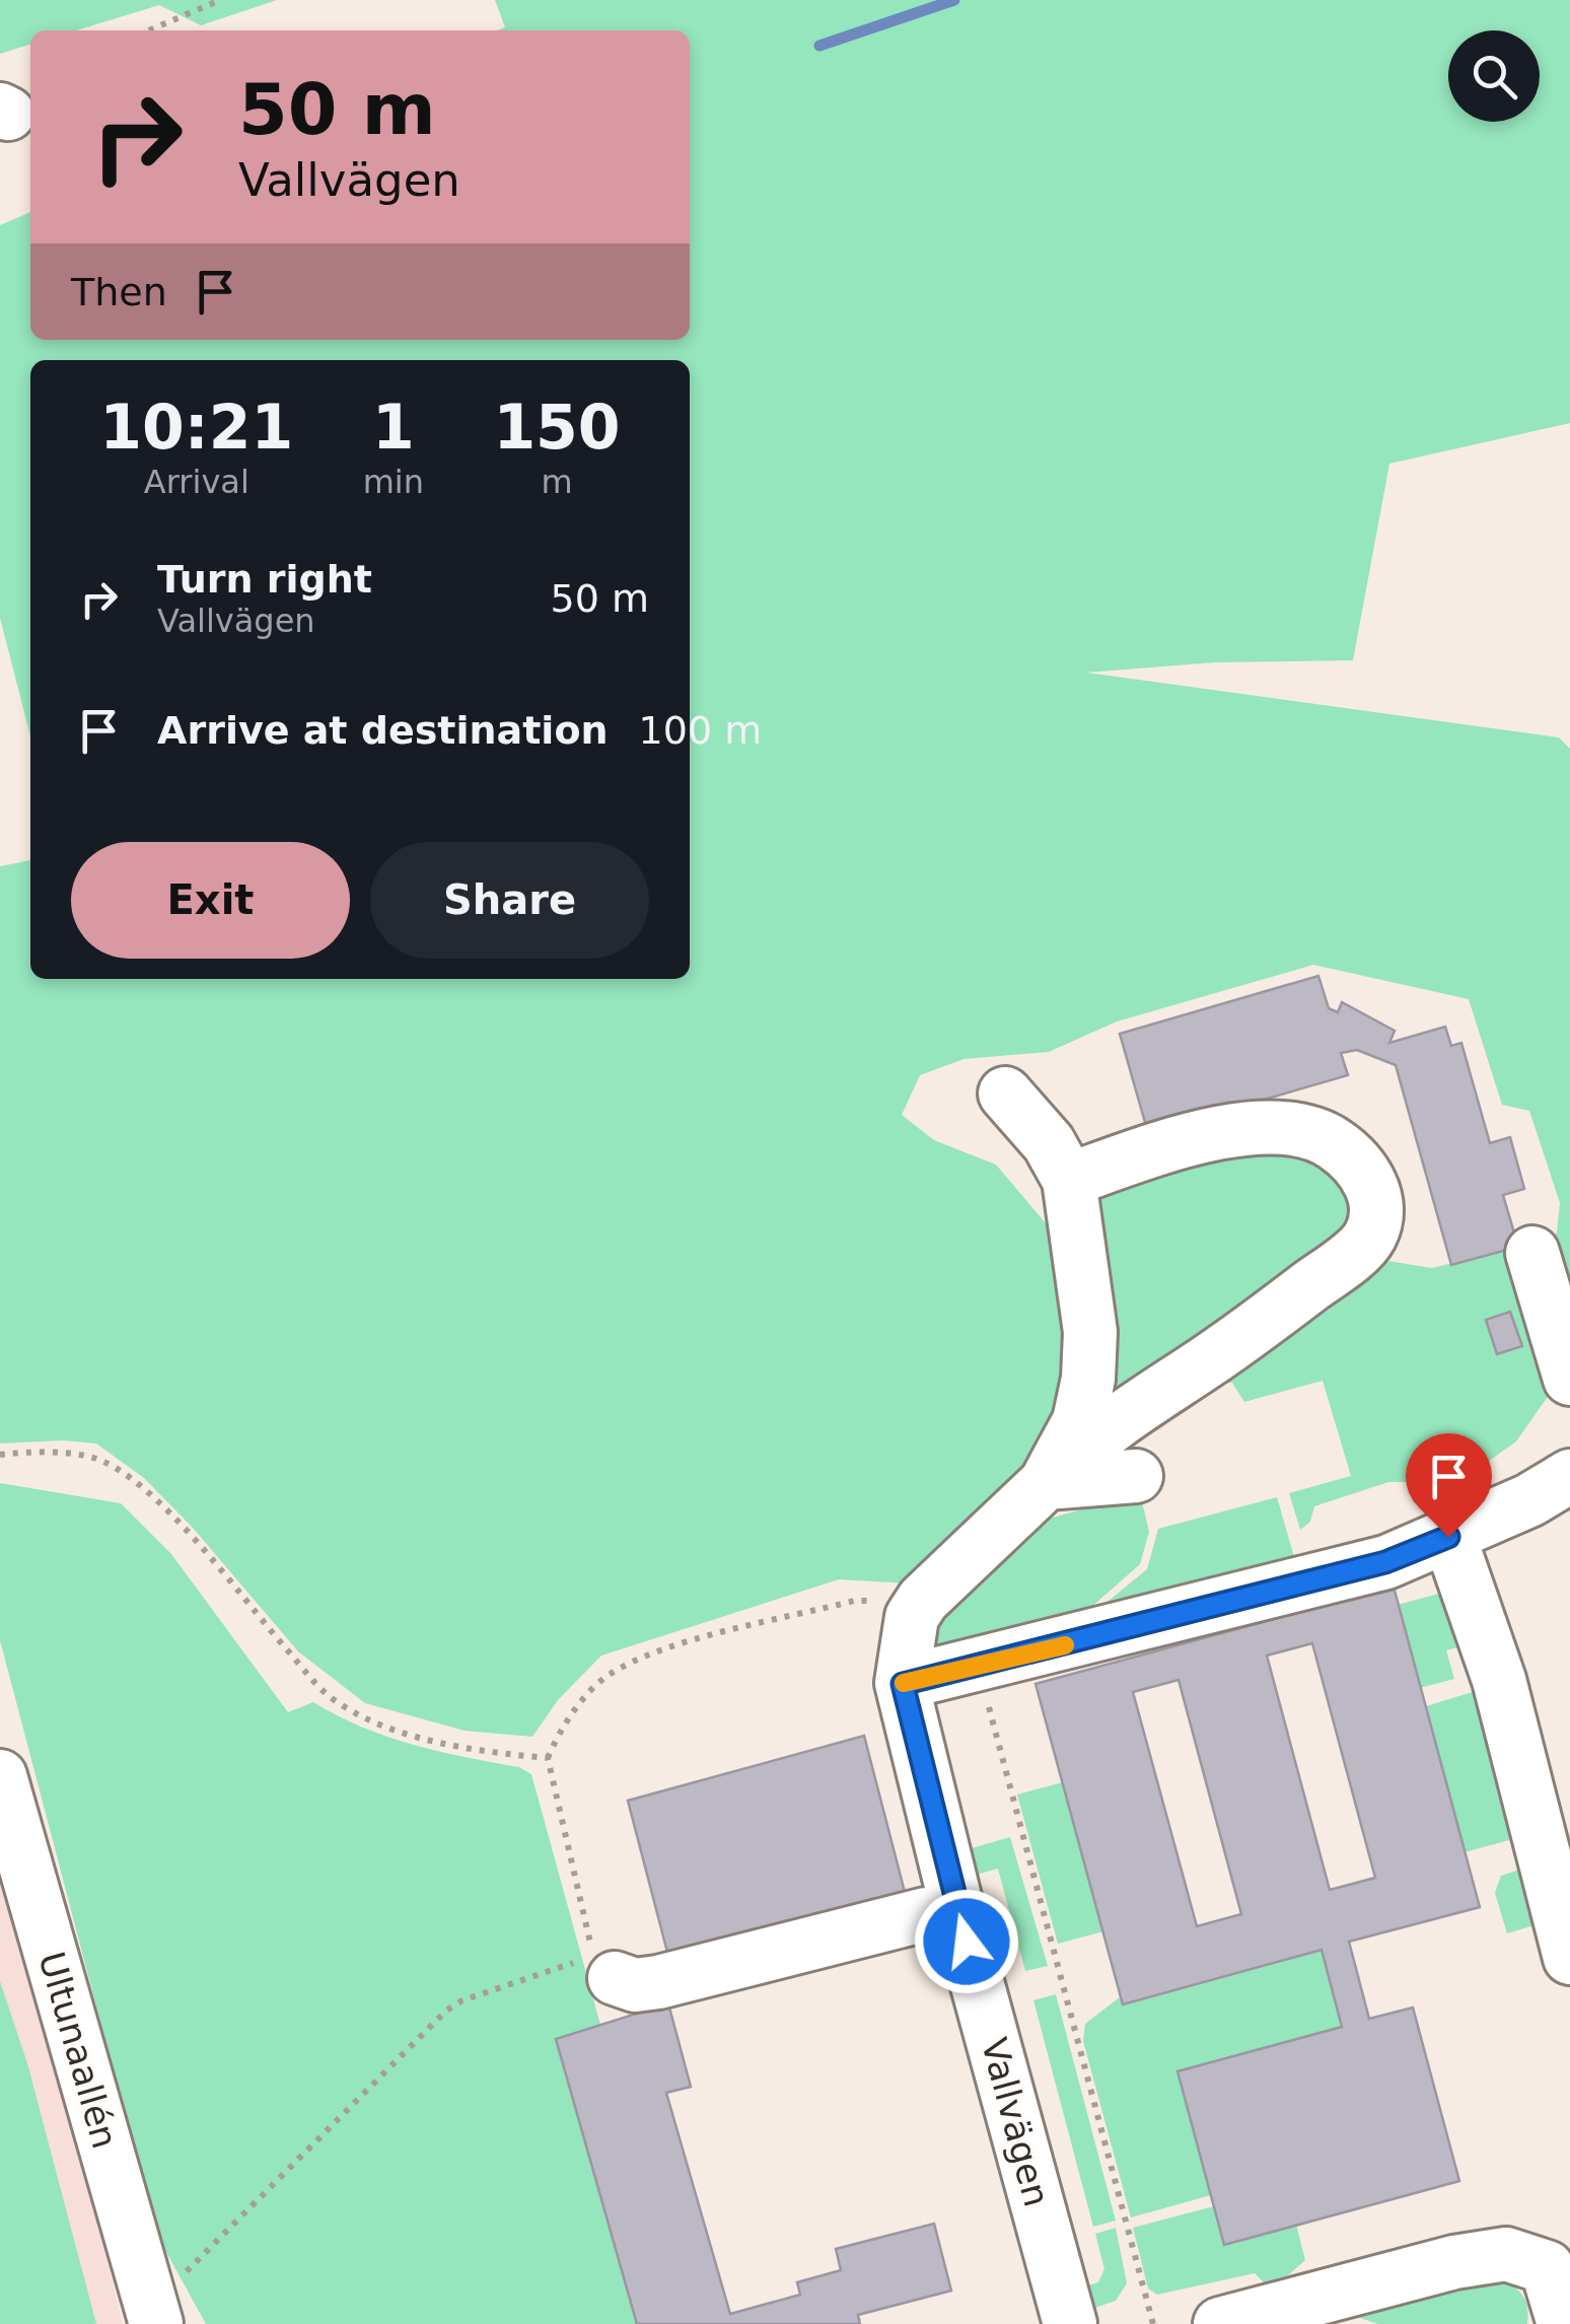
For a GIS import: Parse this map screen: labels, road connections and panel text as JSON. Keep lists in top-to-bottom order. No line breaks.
{"streets":{"street":["Ultunaallén","Vallvägen"]},"page":{"turn":["50 m","Vallvägen"],"then":"Then","eta":["10:21","Arrival","1","min","150","m"],"list":[{"name":"Turn right","note":"Vallvägen","value":"50 m"},{"name":"Arrive at destination","value":"100 m"}],"buttons":["Exit","Share"]}}
